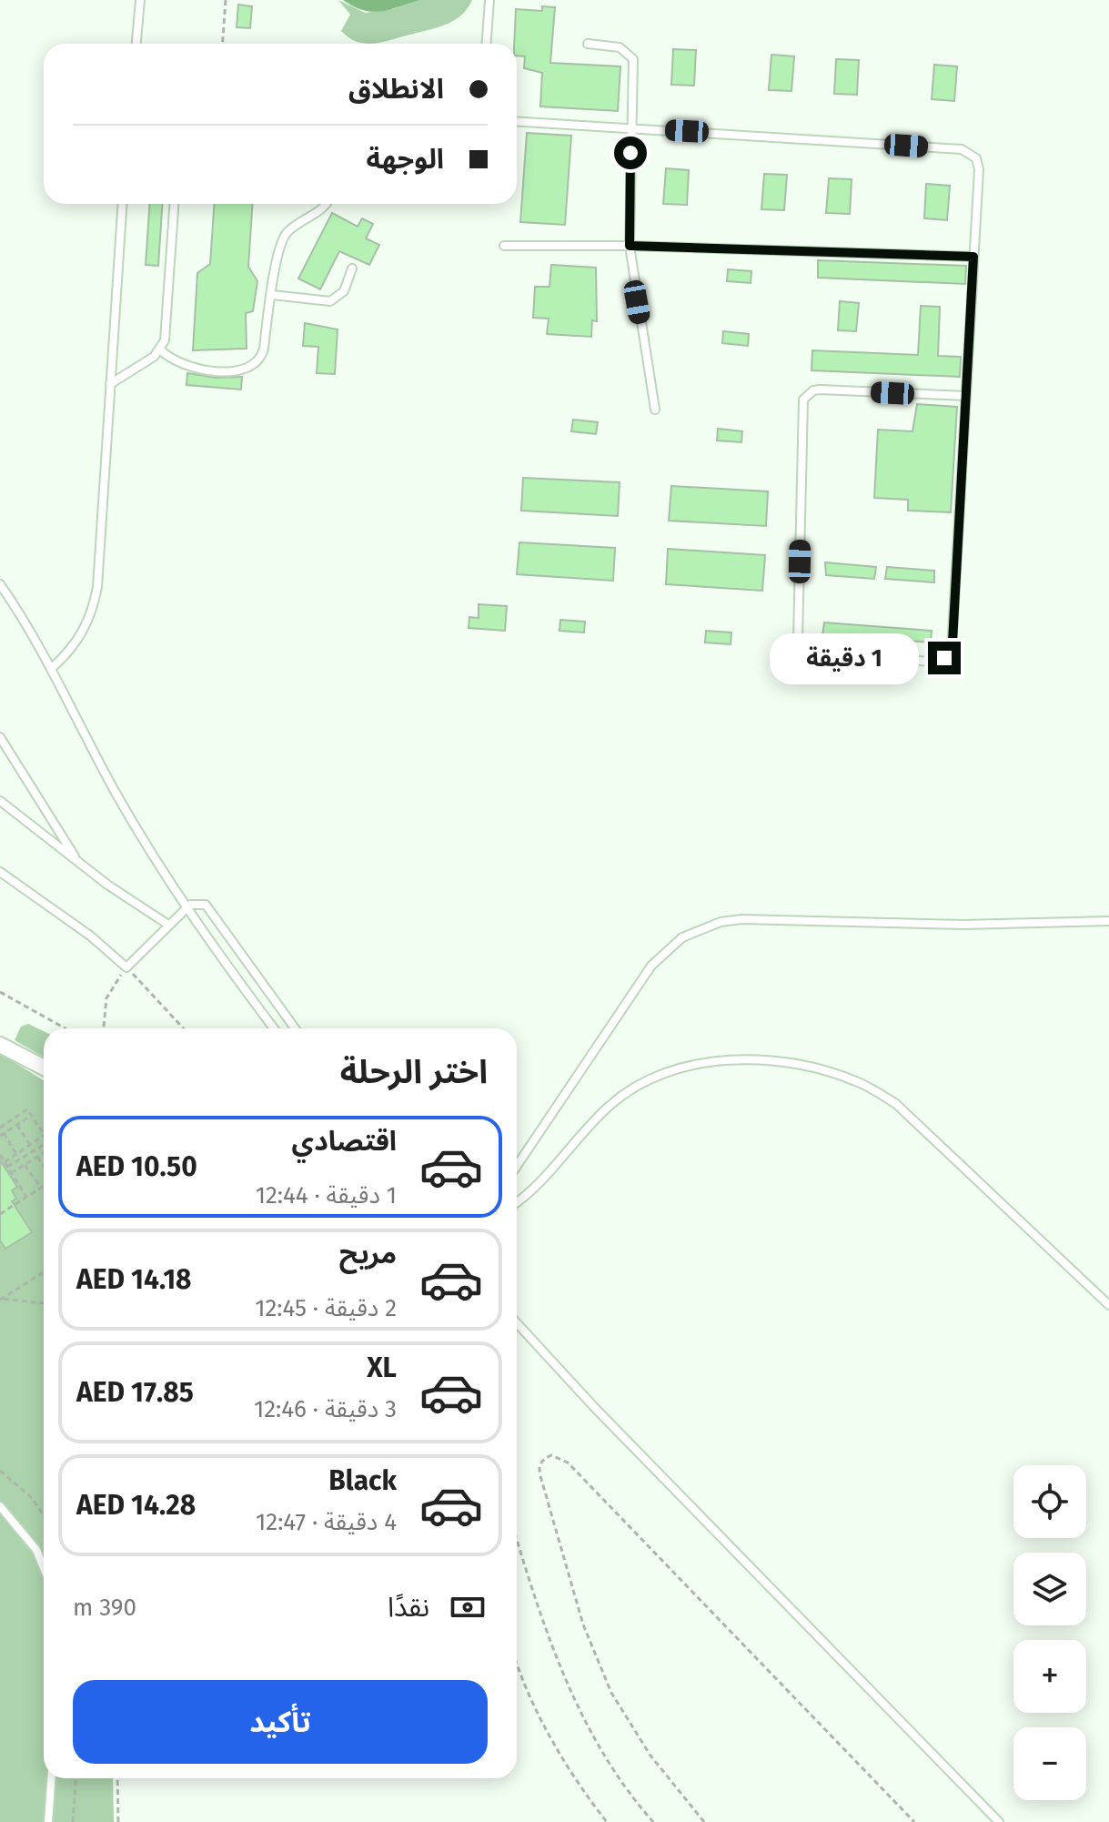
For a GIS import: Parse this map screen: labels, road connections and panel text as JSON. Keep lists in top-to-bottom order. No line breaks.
{"page":{"banner":["الانطلاق","الوجهة"],"bubble":"1 دقيقة","heading":"اختر الرحلة","list":[{"name":"اقتصادي","note":"1 دقيقة · 12:44","value":"AED 10.50"},{"name":"مريح","note":"2 دقيقة · 12:45","value":"AED 14.18"},{"name":"XL","note":"3 دقيقة · 12:46","value":"AED 17.85"},{"name":"Black","note":"4 دقيقة · 12:47","value":"AED 14.28"}],"map_buttons":["+","−"],"pay":["نقدًا","390 m"],"buttons":"تأكيد"}}
